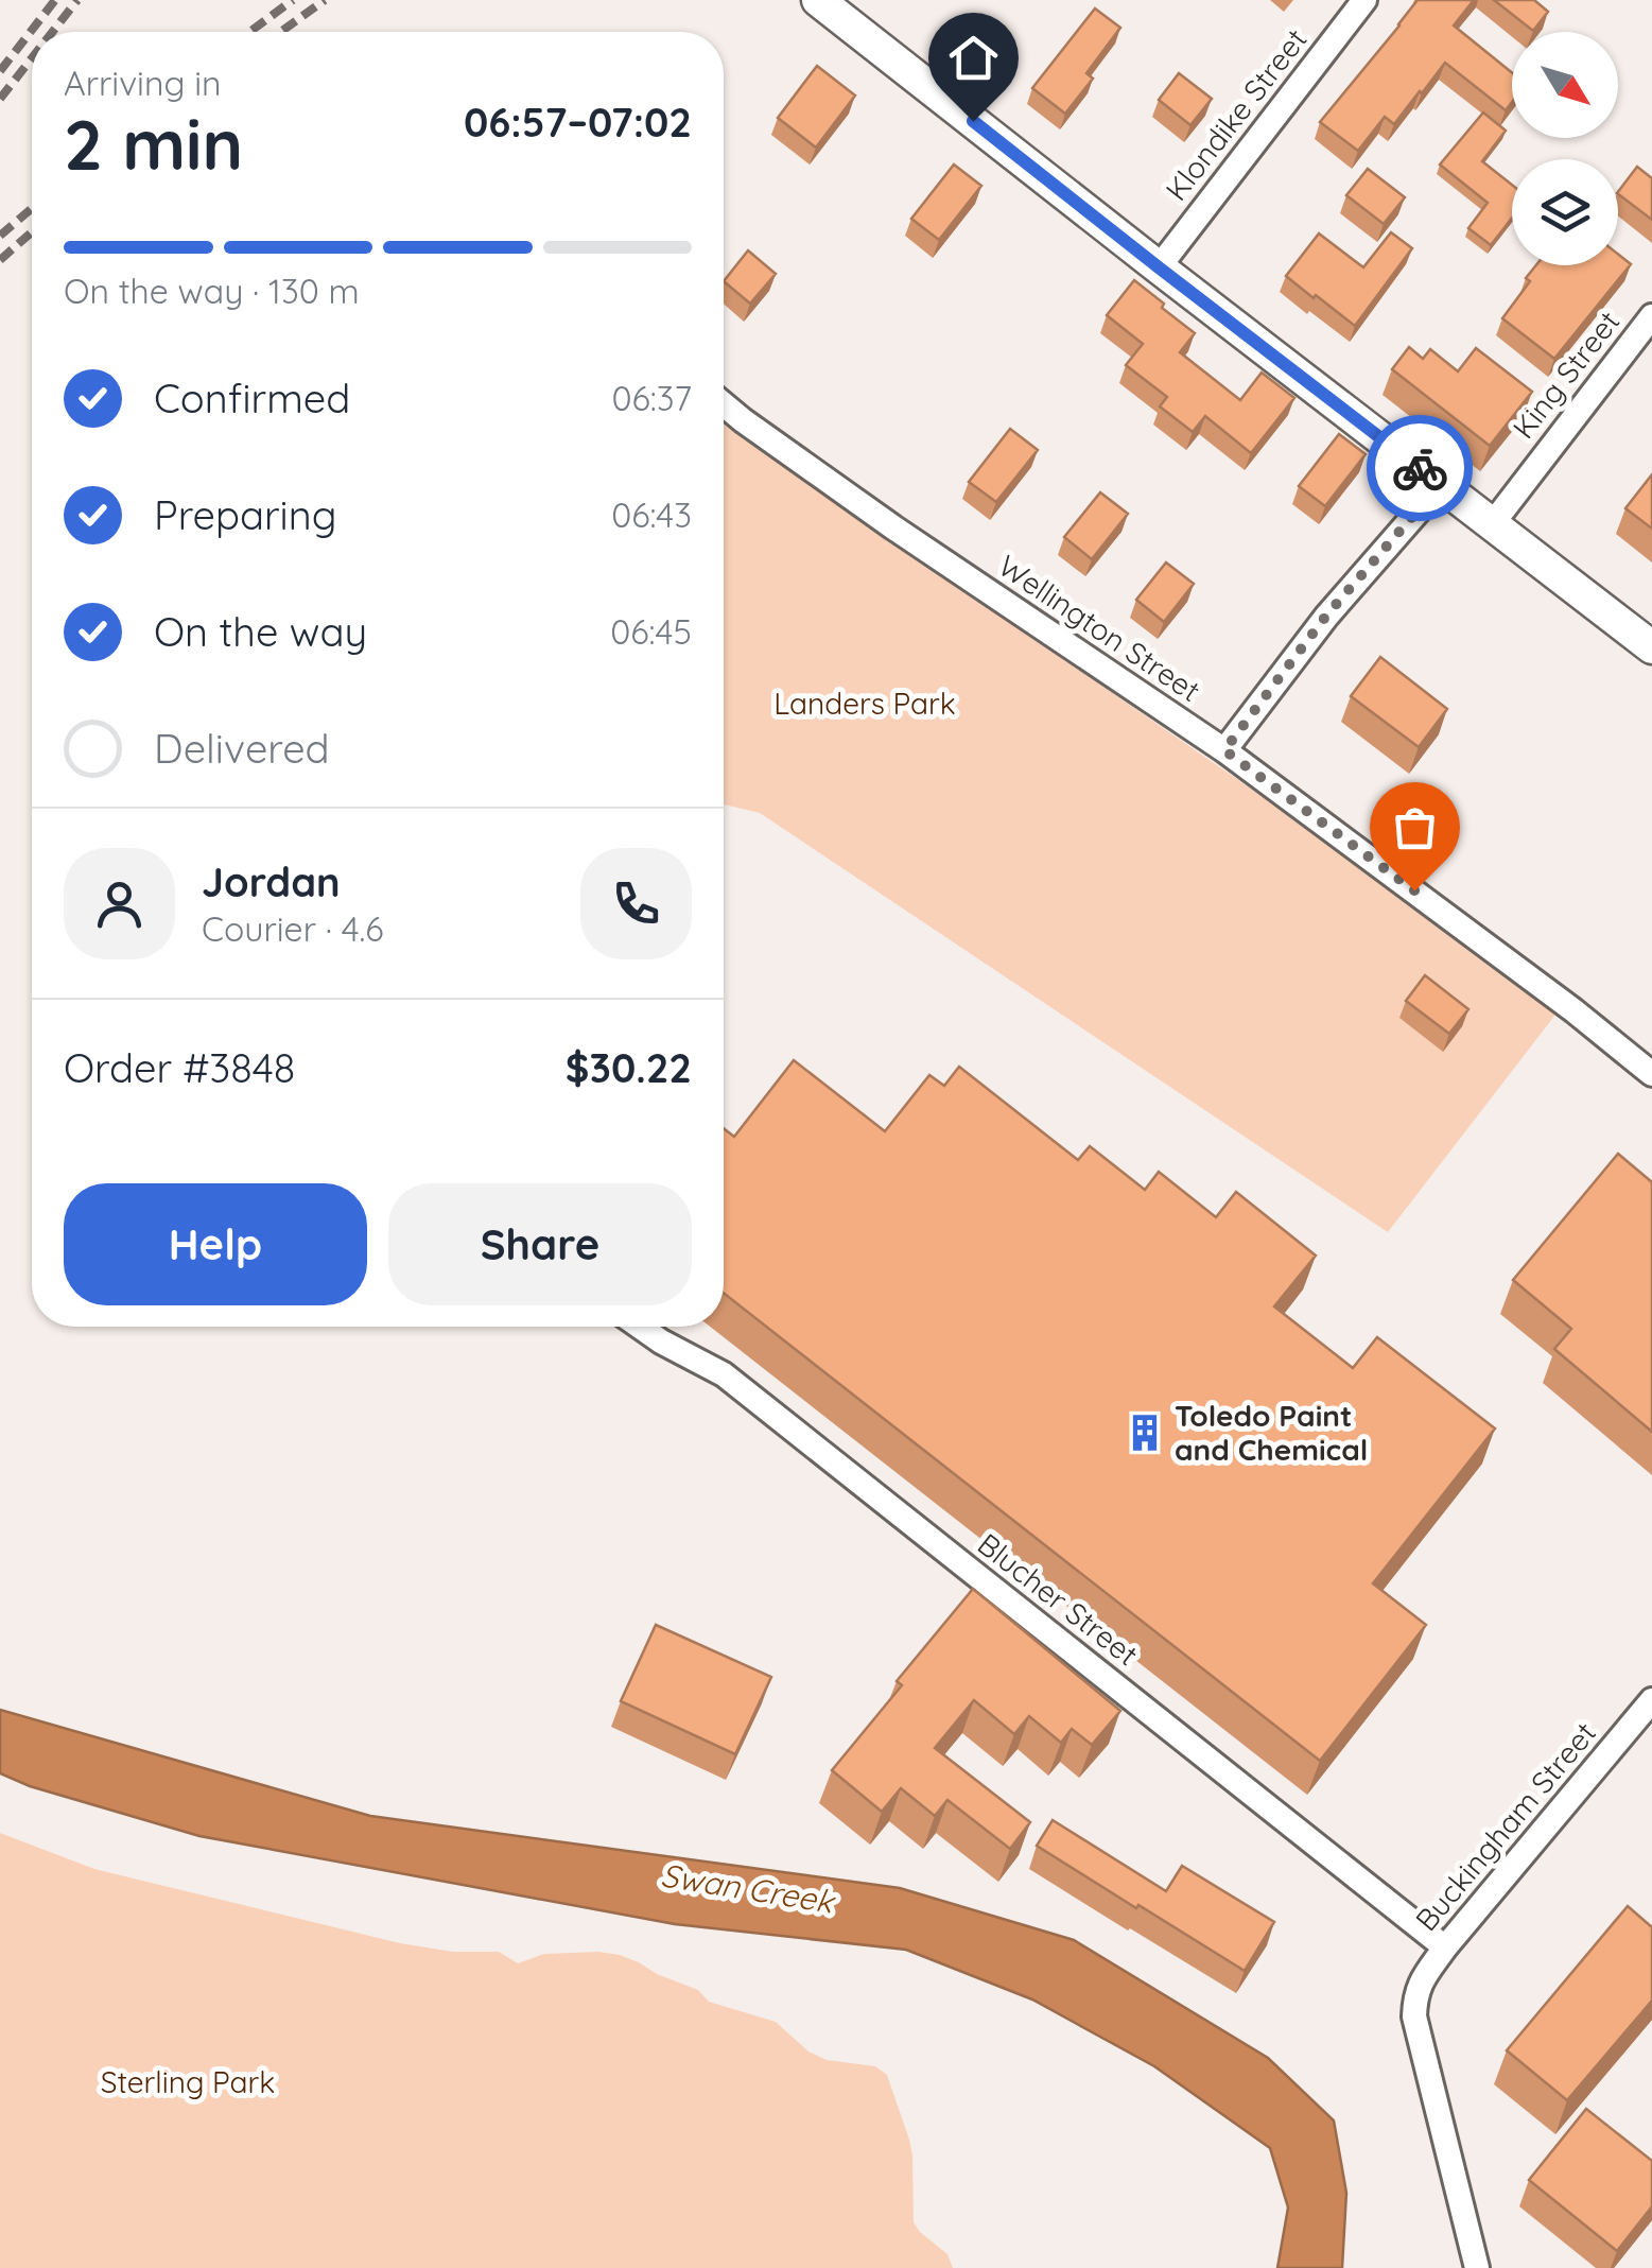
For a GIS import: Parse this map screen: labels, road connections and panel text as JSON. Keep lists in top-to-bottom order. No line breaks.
{"streets":{"street":["Klondike Street","King Street","Wellington Street","Blucher Street","Buckingham Street"]},"crossings":[["Blucher Street","Buckingham Street"]],"water":["Swan Creek"],"parks":["Landers Park","Sterling Park"],"places":{"building":["Toledo Paint and Chemical"]},"north":"bottom right","page":{"heading":["2 min","Arriving in","06:57–07:02"],"panel":["Jordan","Courier · 4.6","Order #3848","$30.22"],"bar":"On the way · 130 m","list":[["Confirmed","06:37"],["Preparing","06:43"],["On the way","06:45"],"Delivered"],"buttons":["Help","Share"]}}
